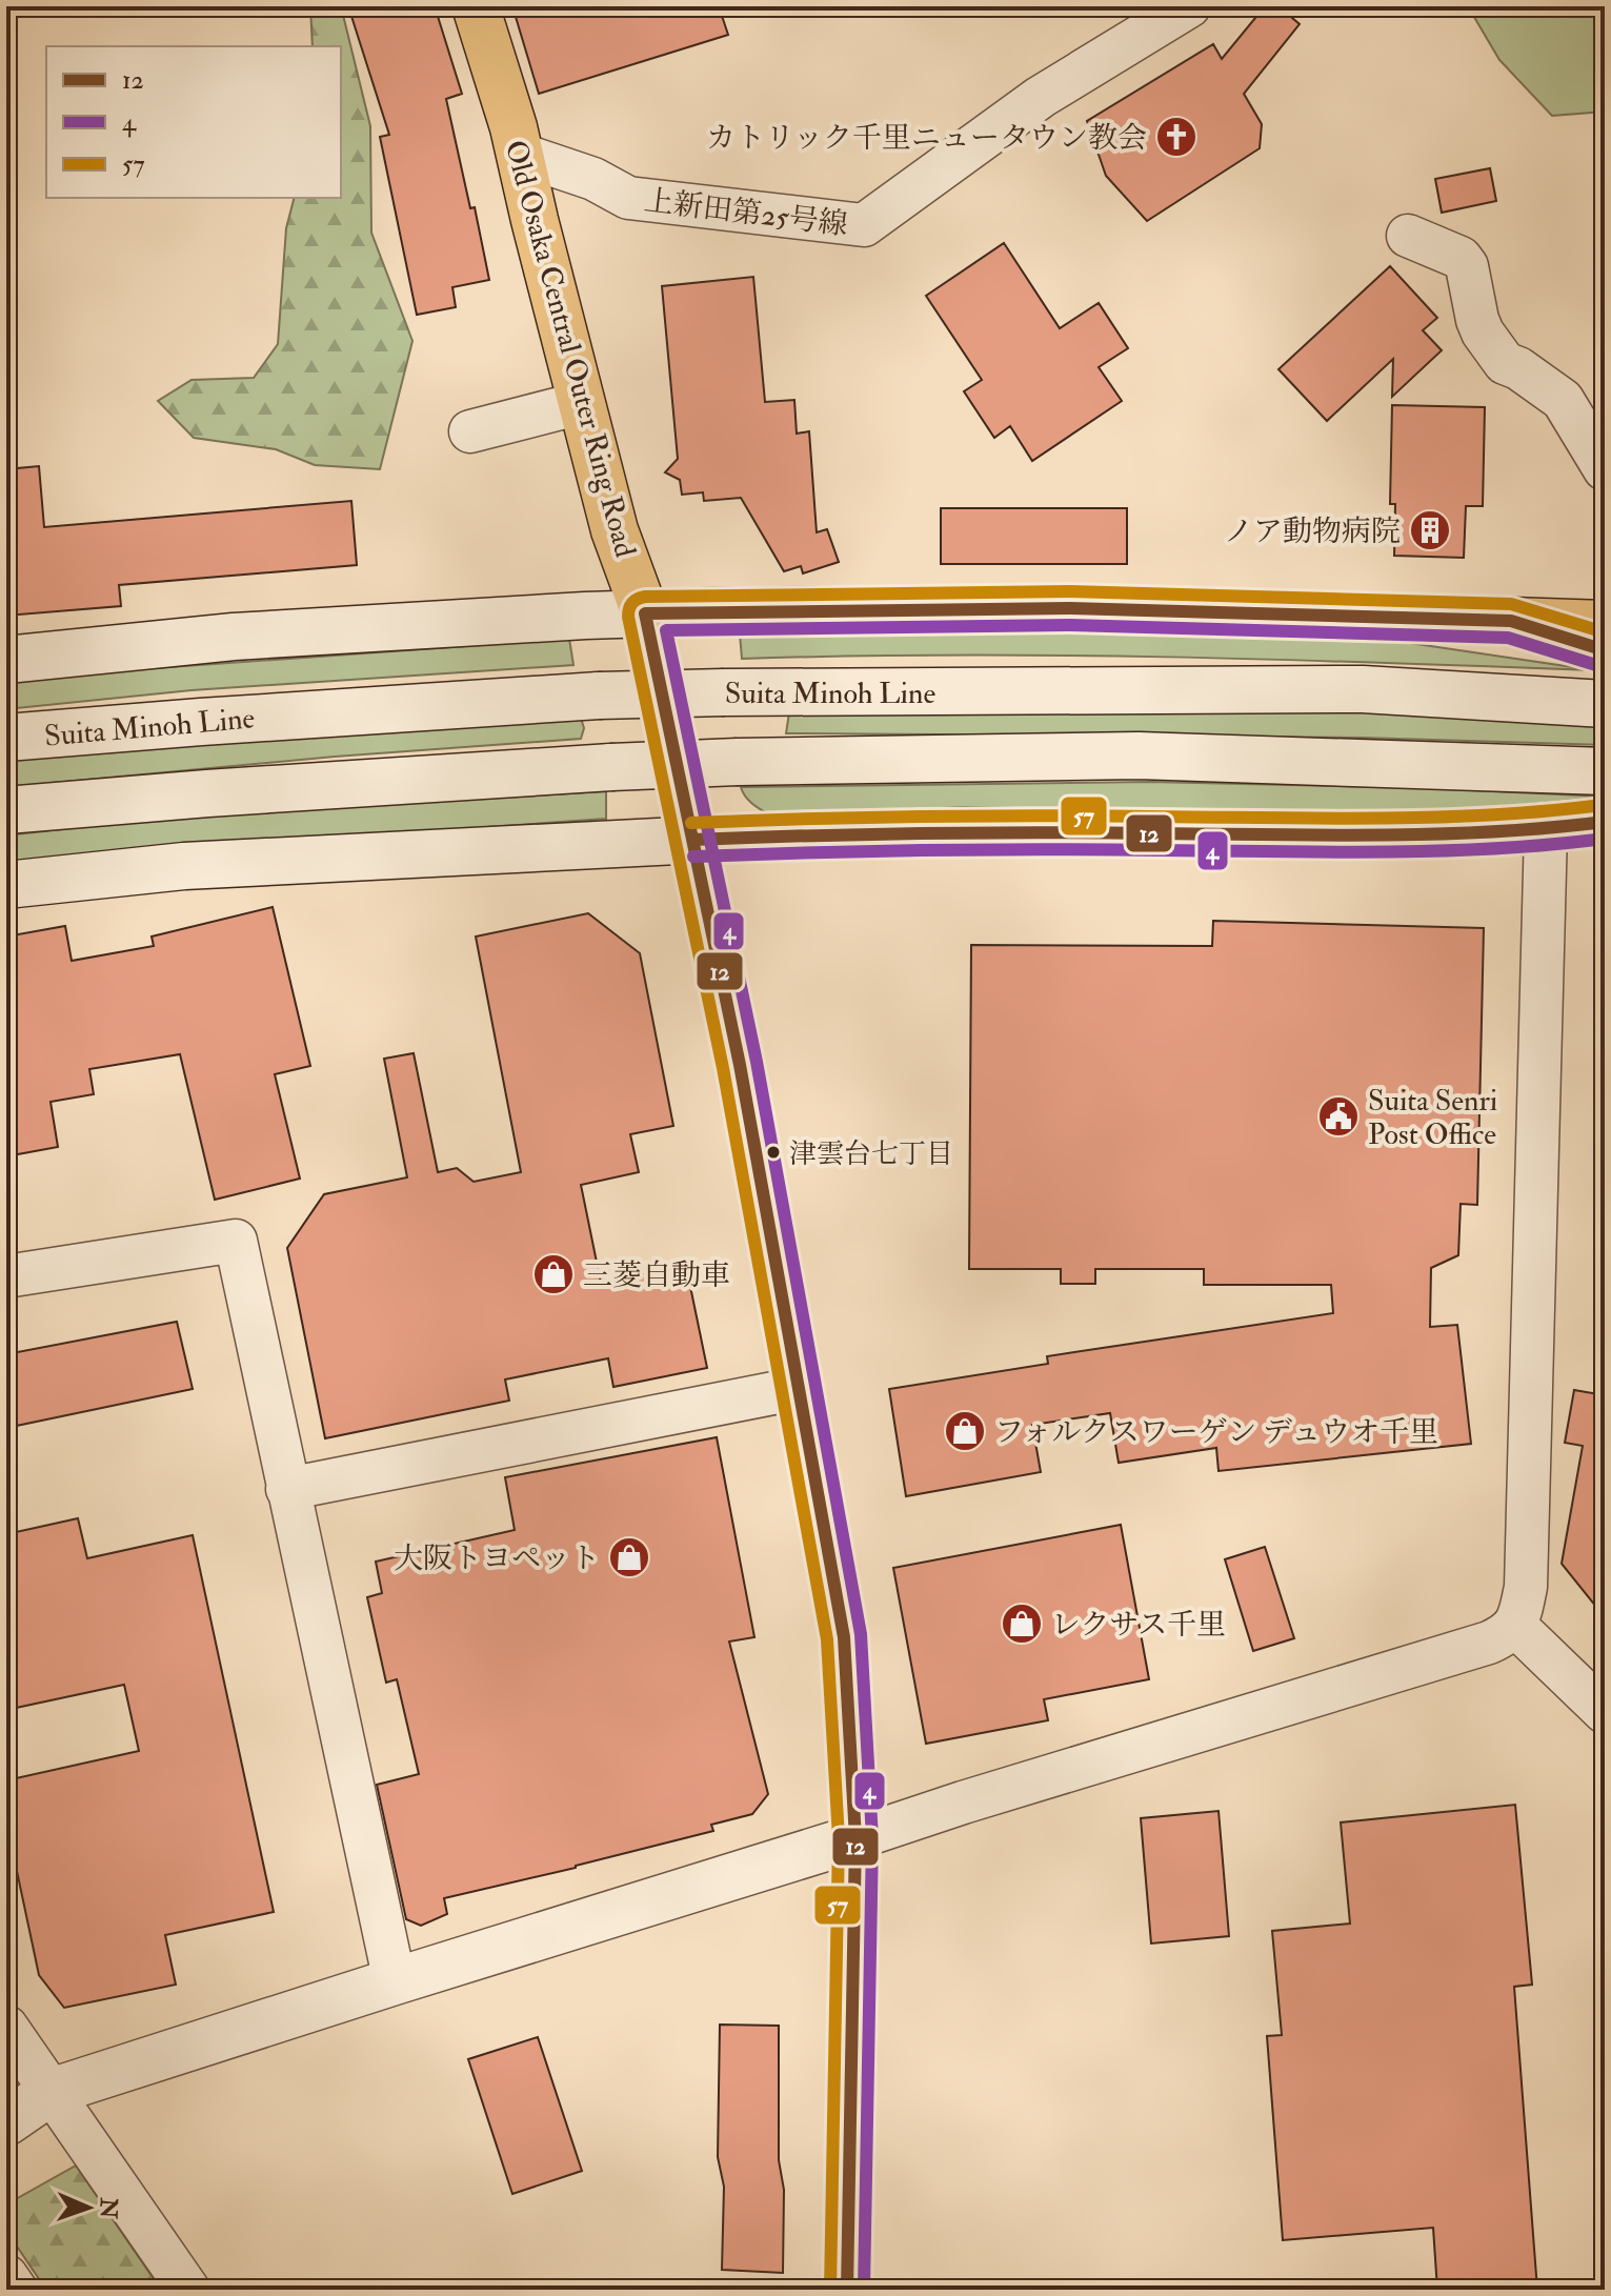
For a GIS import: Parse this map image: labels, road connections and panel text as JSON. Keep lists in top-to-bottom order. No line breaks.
{"streets":{"main road":["Old Osaka Central Outer Ring Road","Suita Minoh Line"],"street":["上新田第25号線"]},"crossings":[["上新田第25号線","Old Osaka Central Outer Ring Road"]],"places":{"church":["カトリック千里ニュータウン教会"],"building":["ノア動物病院"],"public building":["Suita Senri Post Office"],"other":["津雲台七丁目"],"shop":["三菱自動車","フォルクスワーゲン デュウオ千里","大阪トヨペット","レクサス千里"]},"lines":["transit line 57","transit line 12","transit line 4"],"legend":["12","4","57"],"north":"right"}
